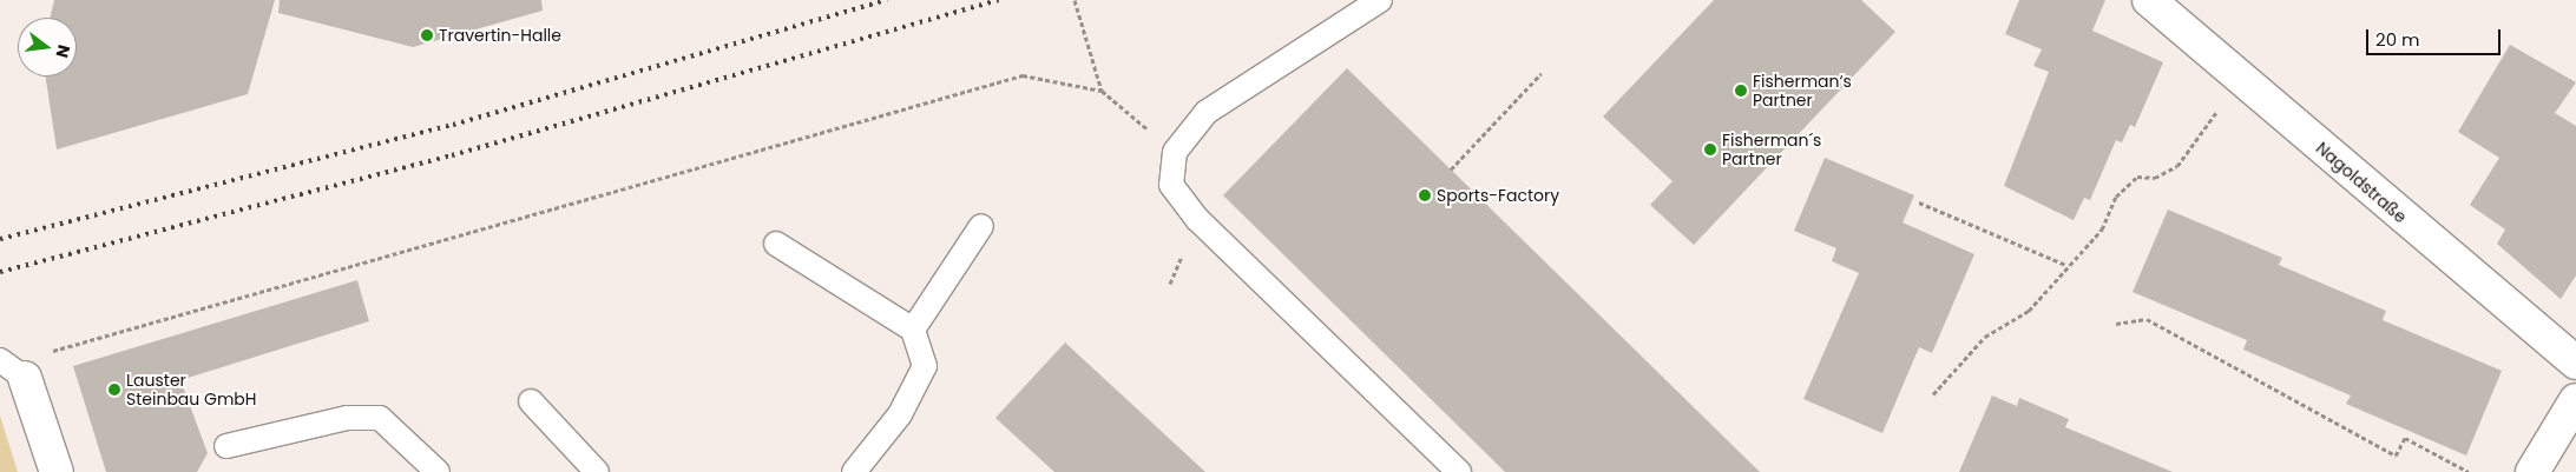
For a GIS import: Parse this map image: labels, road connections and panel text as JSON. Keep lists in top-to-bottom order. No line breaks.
{"streets":{"street":["Nagoldstraße"]},"places":["Travertin-Halle","Fisherman‘s Partner","Fisherman´s Partner","Sports-Factory","Lauster Steinbau GmbH"],"scale_bar":"20 m","north":"right"}
